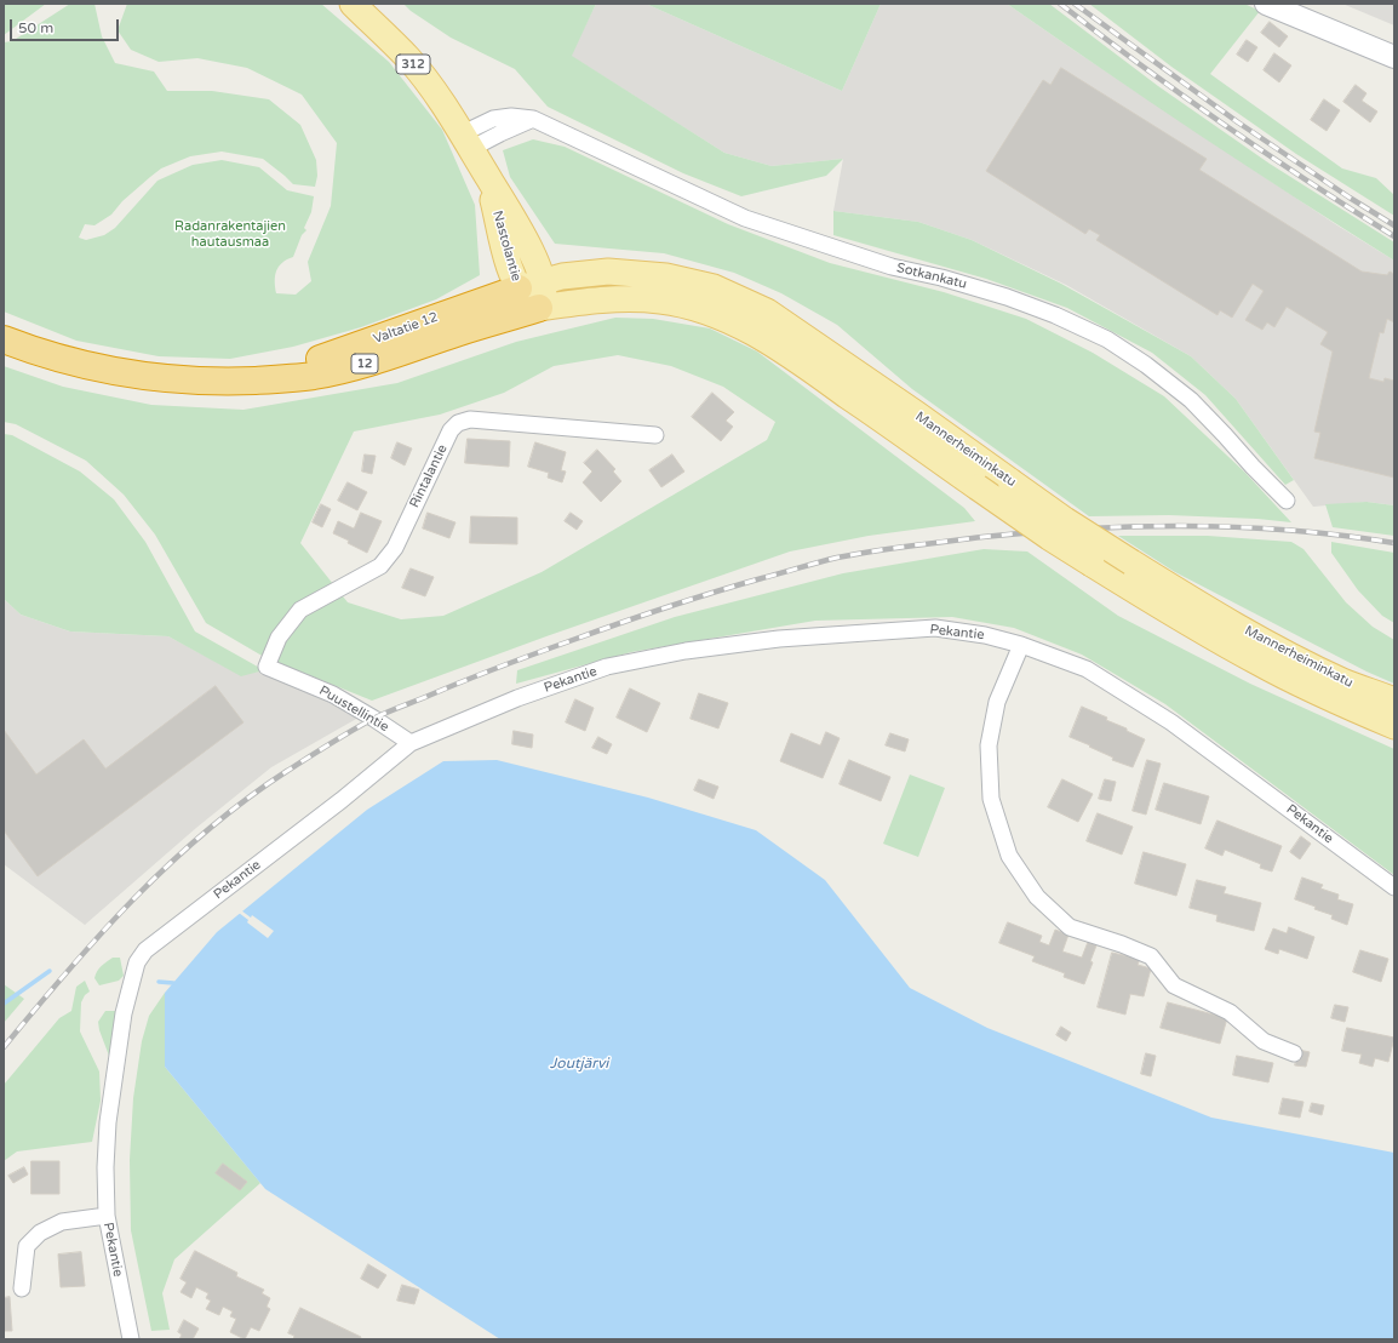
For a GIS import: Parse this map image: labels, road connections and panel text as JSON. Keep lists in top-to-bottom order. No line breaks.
{"streets":{"highway":["Valtatie 12","12"],"main road":["312","Nastolantie","Mannerheiminkatu"],"street":["Sotkankatu","Rintalantie","Pekantie","Puustellintie"]},"crossings":[["Nastolantie","Sotkankatu"],["Nastolantie","Valtatie 12"],["Nastolantie","Mannerheiminkatu"],["Valtatie 12","Mannerheiminkatu"],["Rintalantie","Puustellintie"],["Pekantie","Puustellintie"]],"water":["Joutjärvi"],"parks":["Radanrakentajien hautausmaa"],"scale_bar":"50 m"}
